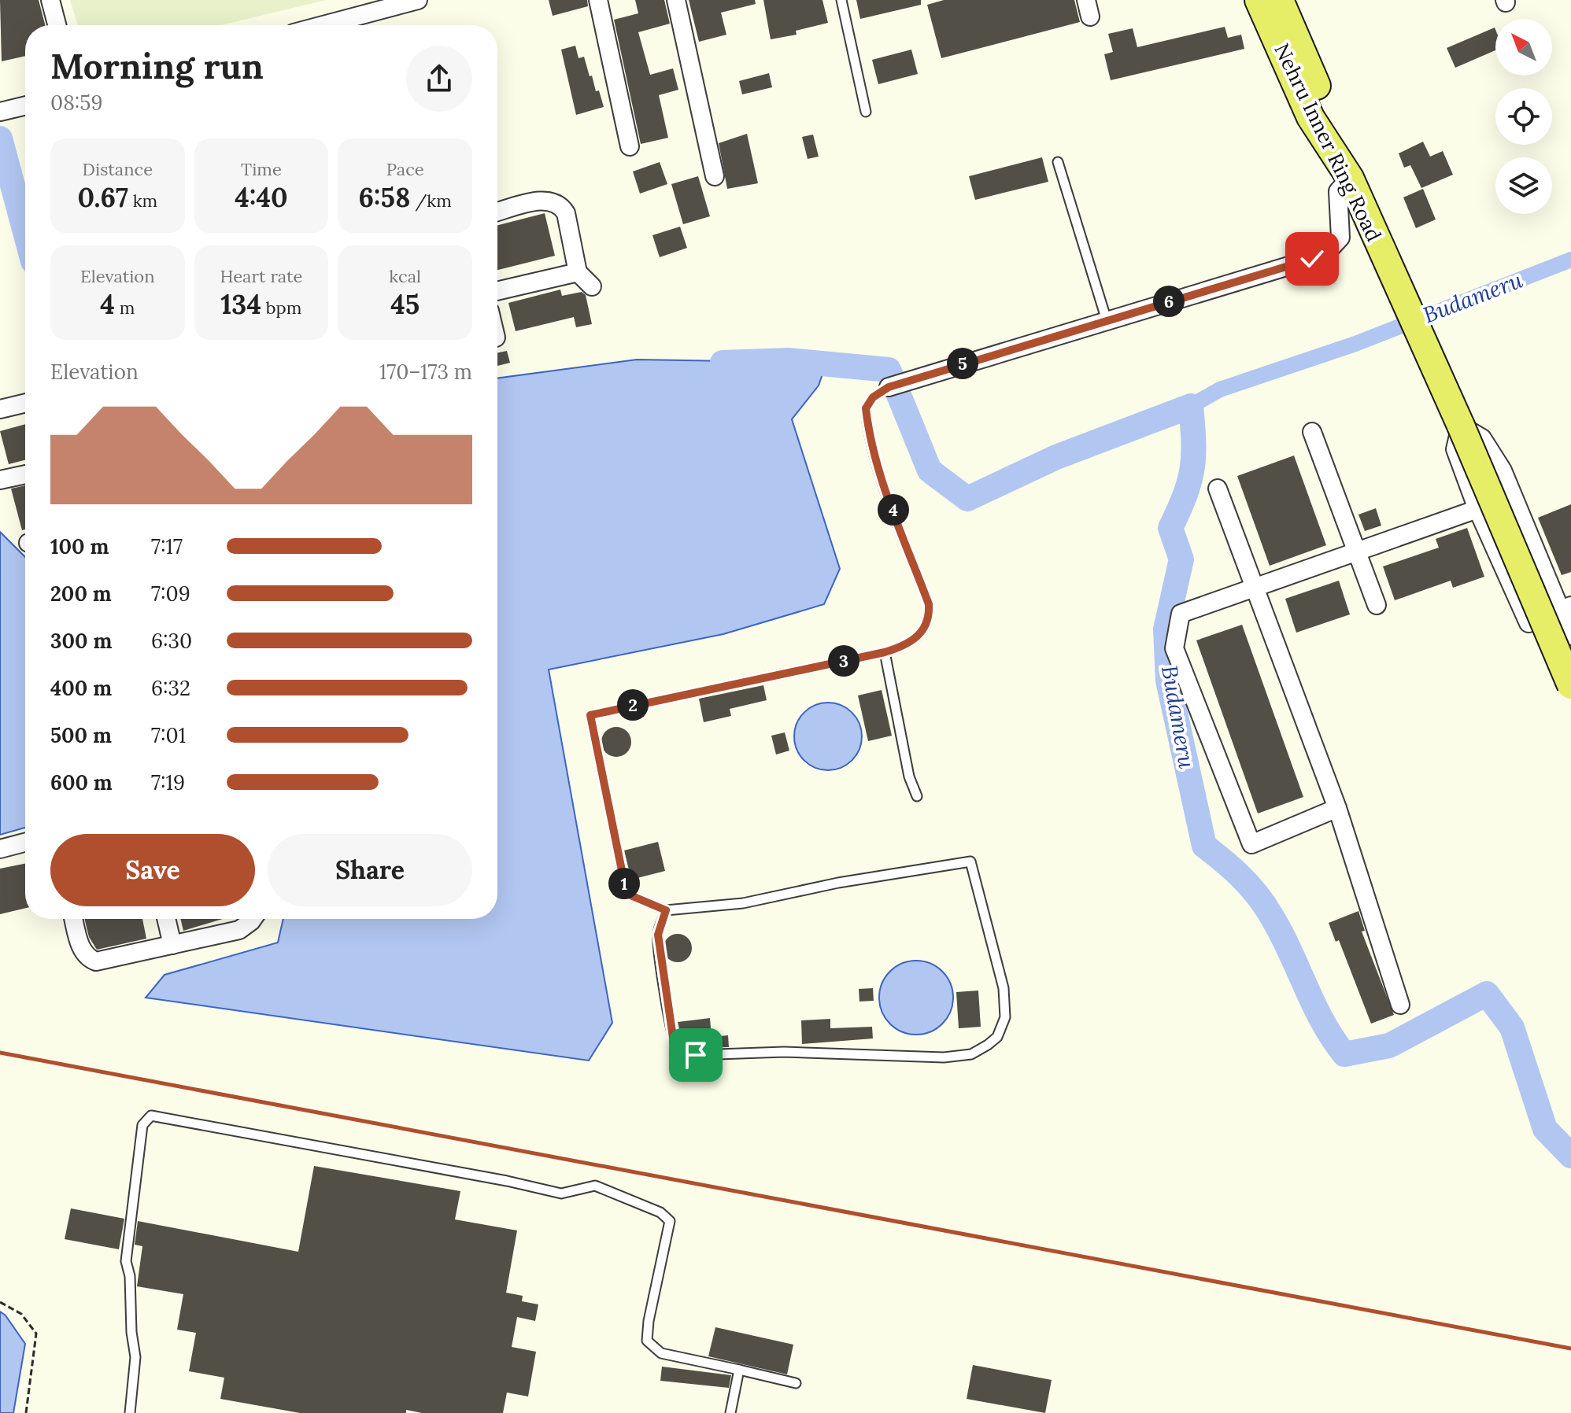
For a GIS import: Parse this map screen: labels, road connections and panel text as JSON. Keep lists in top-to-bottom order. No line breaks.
{"streets":{"main road":["Nehru Inner Ring Road"]},"water":["Budameru"],"north":"top left","page":{"heading":["Morning run","08:59"],"stats":[["Distance","0.67 km"],["Time","4:40"],["Pace","6:58 /km"],["Elevation","4 m"],["Heart rate","134 bpm"],["kcal","45"]],"pins":["6","5","4","3","2","1"],"chart":["Elevation","170–173 m"],"list":[{"name":"100 m","note":"7:17"},{"name":"200 m","note":"7:09"},{"name":"300 m","note":"6:30"},{"name":"400 m","note":"6:32"},{"name":"500 m","note":"7:01"},{"name":"600 m","note":"7:19"}],"buttons":["Save","Share"]}}
